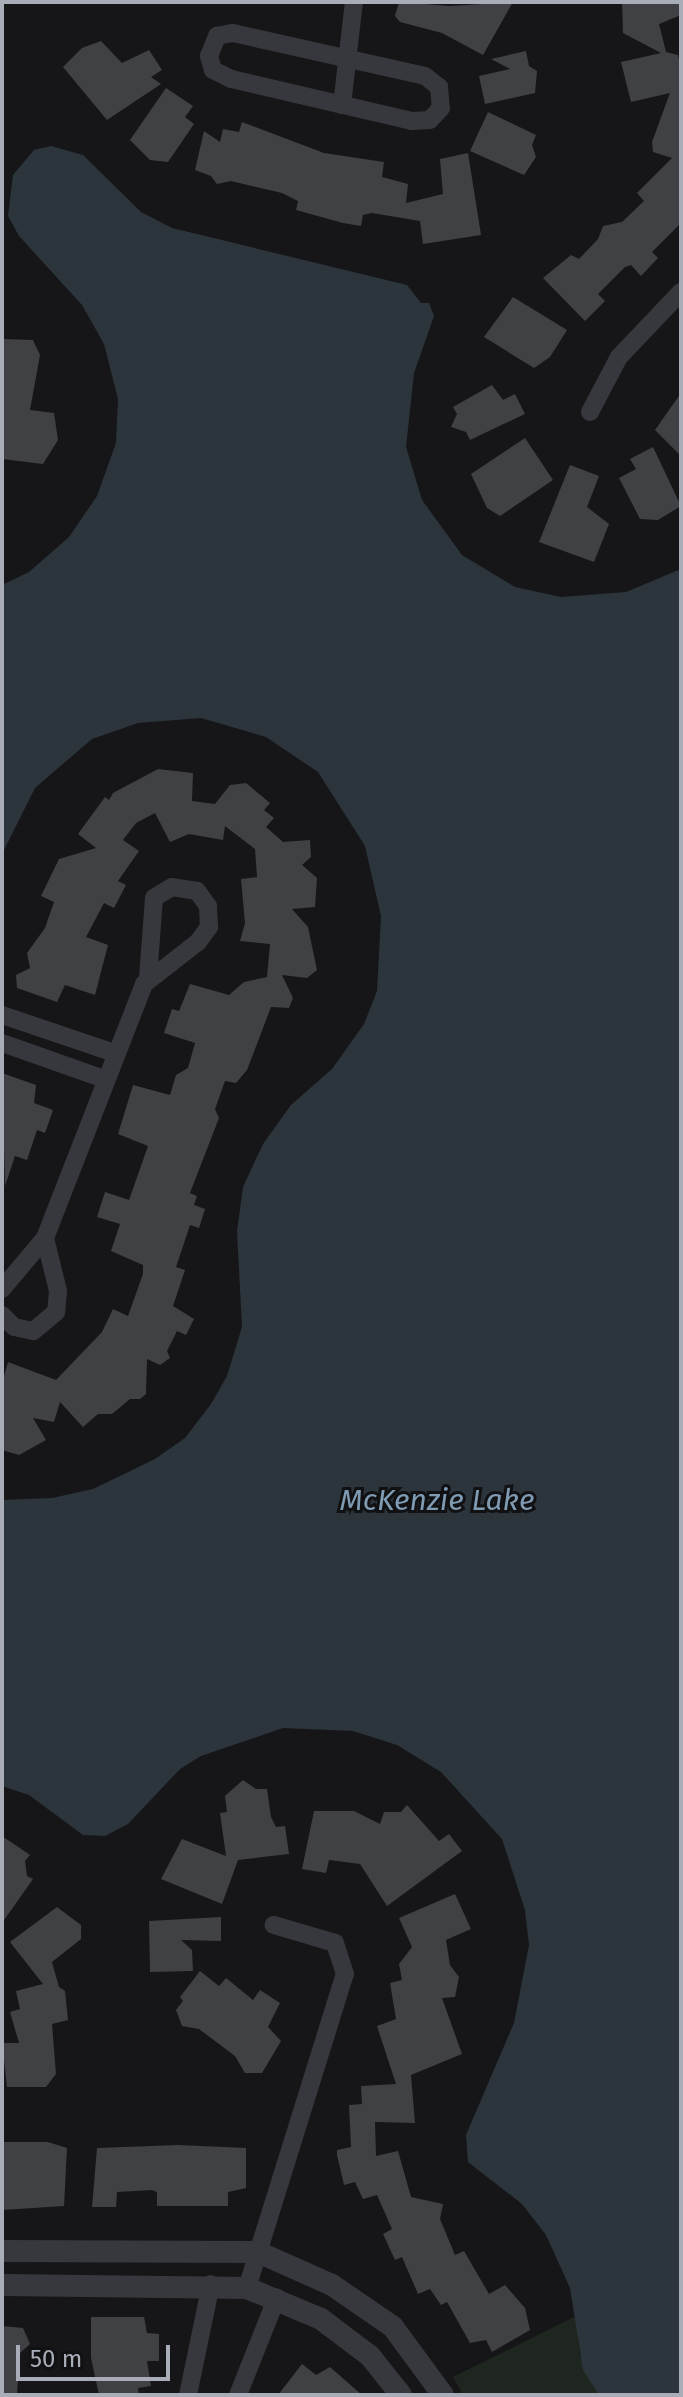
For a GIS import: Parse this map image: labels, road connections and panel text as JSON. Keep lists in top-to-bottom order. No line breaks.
{"water":["McKenzie Lake"],"scale_bar":"50 m"}
